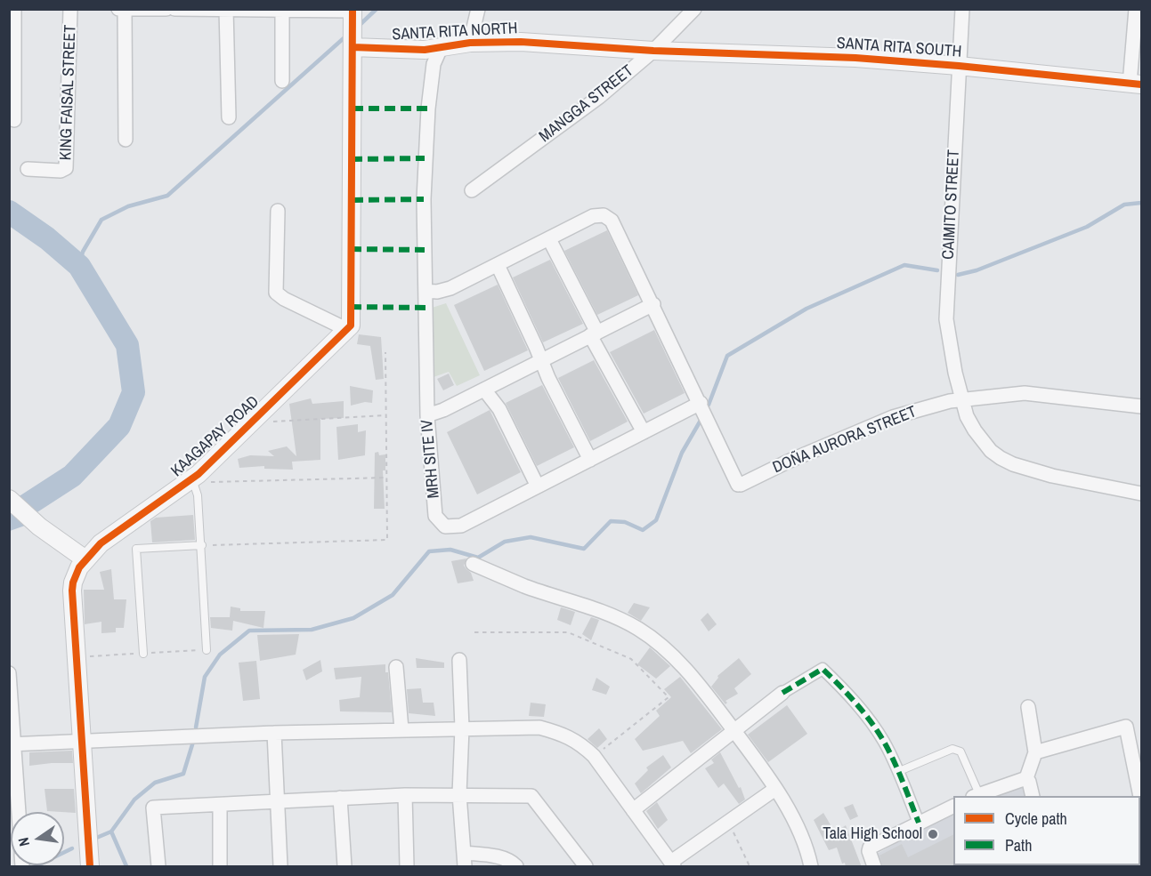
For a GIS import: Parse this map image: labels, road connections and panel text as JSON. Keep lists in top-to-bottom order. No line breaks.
{"streets":{"street":["SANTA RITA NORTH","SANTA RITA SOUTH","KING FAISAL STREET","MANGGA STREET","CAIMITO STREET","KAAGAPAY ROAD","DOÑA AURORA STREET","MRH SITE IV"]},"crossings":[["SANTA RITA NORTH","SANTA RITA SOUTH"],["SANTA RITA NORTH","MANGGA STREET"],["SANTA RITA NORTH","MRH SITE IV"],["SANTA RITA SOUTH","MANGGA STREET"],["SANTA RITA SOUTH","CAIMITO STREET"],["CAIMITO STREET","DOÑA AURORA STREET"],["DOÑA AURORA STREET","MRH SITE IV"]],"places":["Tala High School"],"legend":["Cycle path","Path"],"north":"left"}
